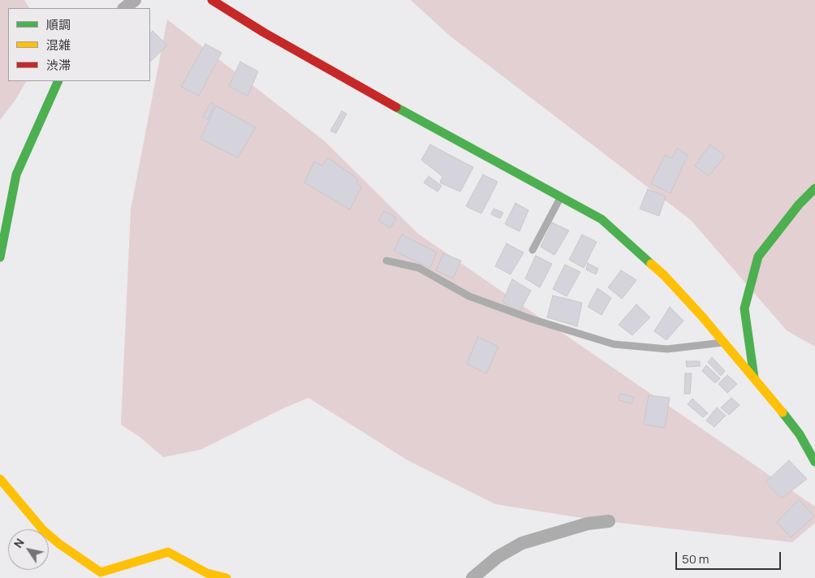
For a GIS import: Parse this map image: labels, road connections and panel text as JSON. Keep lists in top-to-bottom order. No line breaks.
{"legend":["順調","混雑","渋滞"],"scale_bar":"50 m","north":"top left"}
